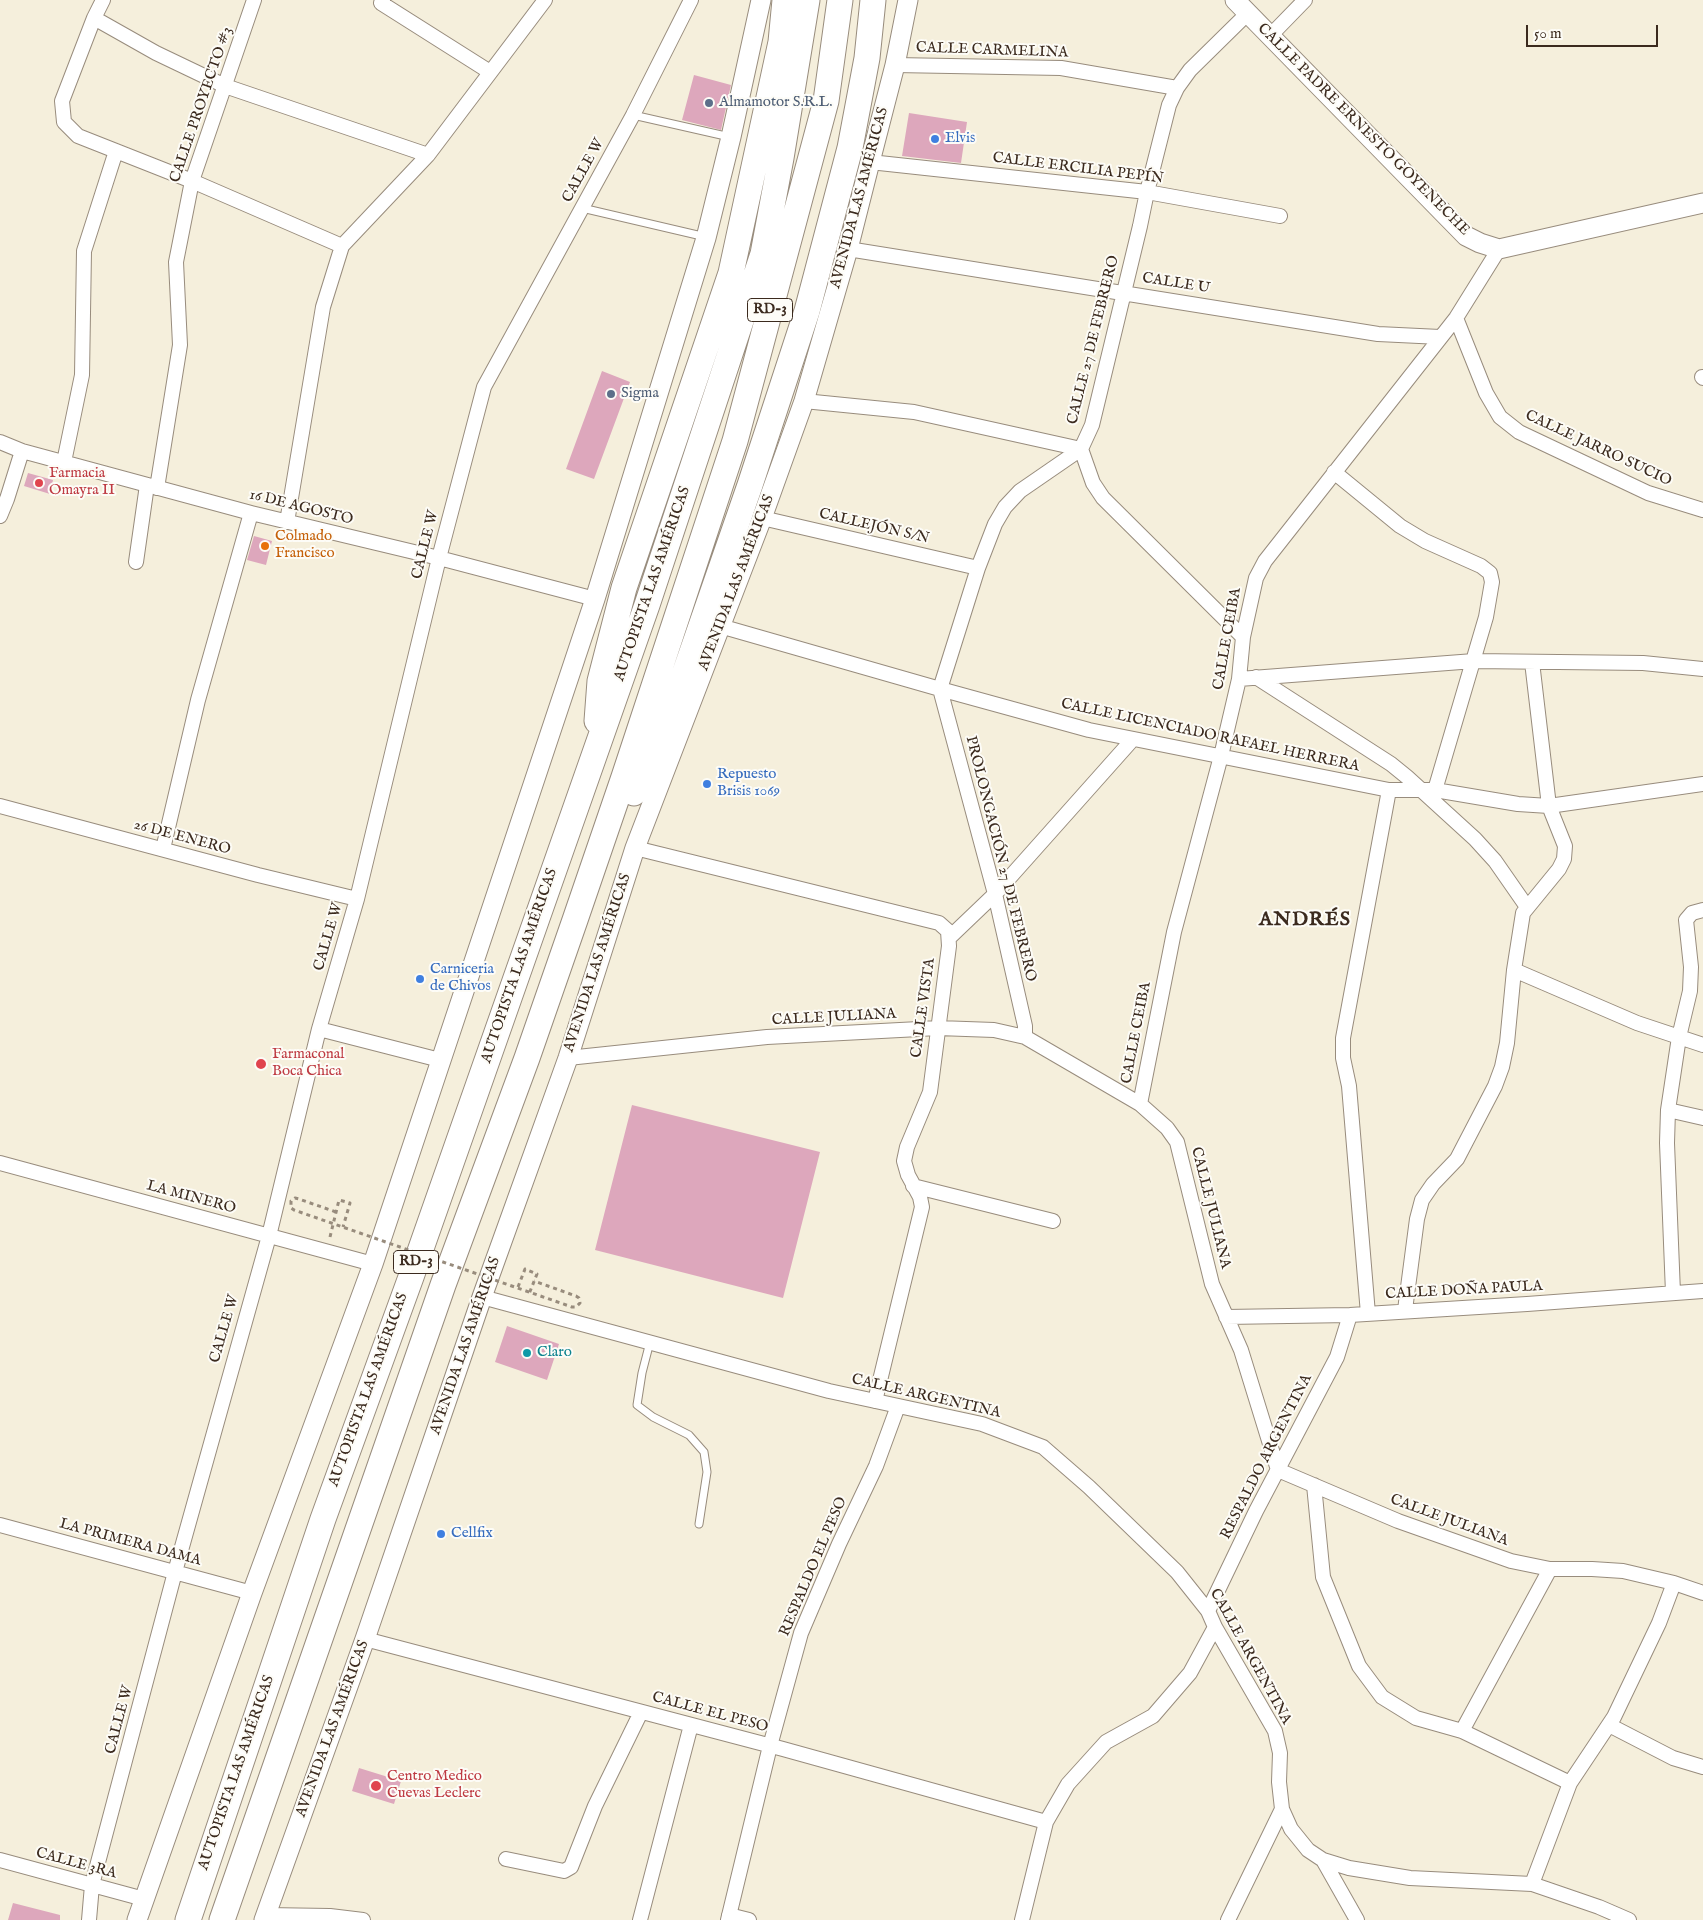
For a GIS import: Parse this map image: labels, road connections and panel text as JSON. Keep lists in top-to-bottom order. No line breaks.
{"streets":{"highway":["RD-3","AUTOPISTA LAS AMÉRICAS"],"street":["CALLE CARMELINA","CALLE PROYECTO #3","CALLE PADRE ERNESTO GOYENECHE","CALLE ERCILIA PEPÍN","CALLE W","AVENIDA LAS AMÉRICAS","CALLE U","CALLE 27 DE FEBRERO","CALLE JARRO SUCIO","16 DE AGOSTO","CALLEJÓN S/N","CALLE CEIBA","CALLE LICENCIADO RAFAEL HERRERA","26 DE ENERO","PROLONGACIÓN 27 DE FEBRERO","CALLE VISTA","CALLE JULIANA","LA MINERO","CALLE DOÑA PAULA","CALLE ARGENTINA","RESPALDO ARGENTINA","LA PRIMERA DAMA","RESPALDO EL PESO","CALLE EL PESO","CALLE 3RA"]},"crossings":[["CALLE CARMELINA","AVENIDA LAS AMÉRICAS"],["CALLE CARMELINA","CALLE 27 DE FEBRERO"],["CALLE PROYECTO #3","16 DE AGOSTO"],["CALLE PADRE ERNESTO GOYENECHE","CALLE 27 DE FEBRERO"],["CALLE PADRE ERNESTO GOYENECHE","CALLE CEIBA"],["CALLE ERCILIA PEPÍN","AVENIDA LAS AMÉRICAS"],["CALLE ERCILIA PEPÍN","CALLE 27 DE FEBRERO"],["CALLE W","16 DE AGOSTO"],["CALLE W","26 DE ENERO"],["CALLE W","LA MINERO"],["CALLE W","LA PRIMERA DAMA"],["CALLE W","CALLE 3RA"],["AVENIDA LAS AMÉRICAS","CALLE U"],["AVENIDA LAS AMÉRICAS","CALLEJÓN S/N"],["AVENIDA LAS AMÉRICAS","CALLE LICENCIADO RAFAEL HERRERA"],["AVENIDA LAS AMÉRICAS","CALLE JULIANA"],["AVENIDA LAS AMÉRICAS","CALLE ARGENTINA"],["AVENIDA LAS AMÉRICAS","CALLE EL PESO"],["CALLE U","CALLE 27 DE FEBRERO"],["CALLE U","CALLE CEIBA"],["CALLE JARRO SUCIO","CALLE CEIBA"],["CALLE CEIBA","CALLE LICENCIADO RAFAEL HERRERA"],["CALLE CEIBA","CALLE JULIANA"],["CALLE LICENCIADO RAFAEL HERRERA","PROLONGACIÓN 27 DE FEBRERO"],["PROLONGACIÓN 27 DE FEBRERO","CALLE JULIANA"],["CALLE VISTA","CALLE JULIANA"],["CALLE VISTA","CALLE ARGENTINA"],["CALLE JULIANA","CALLE DOÑA PAULA"],["CALLE JULIANA","RESPALDO ARGENTINA"],["CALLE DOÑA PAULA","RESPALDO ARGENTINA"],["CALLE ARGENTINA","RESPALDO ARGENTINA"],["CALLE ARGENTINA","RESPALDO EL PESO"],["RESPALDO EL PESO","CALLE EL PESO"]],"districts":["ANDRÉS"],"places":["Almamotor S.R.L.","Elvis","Sigma","Farmacia Omayra II","Colmado Francisco","Repuesto Brisis 1069","Carniceria de Chivos","Farmaconal Boca Chica","Claro","Cellfix","Centro Medico Cuevas Leclerc"],"scale_bar":"50 m"}
